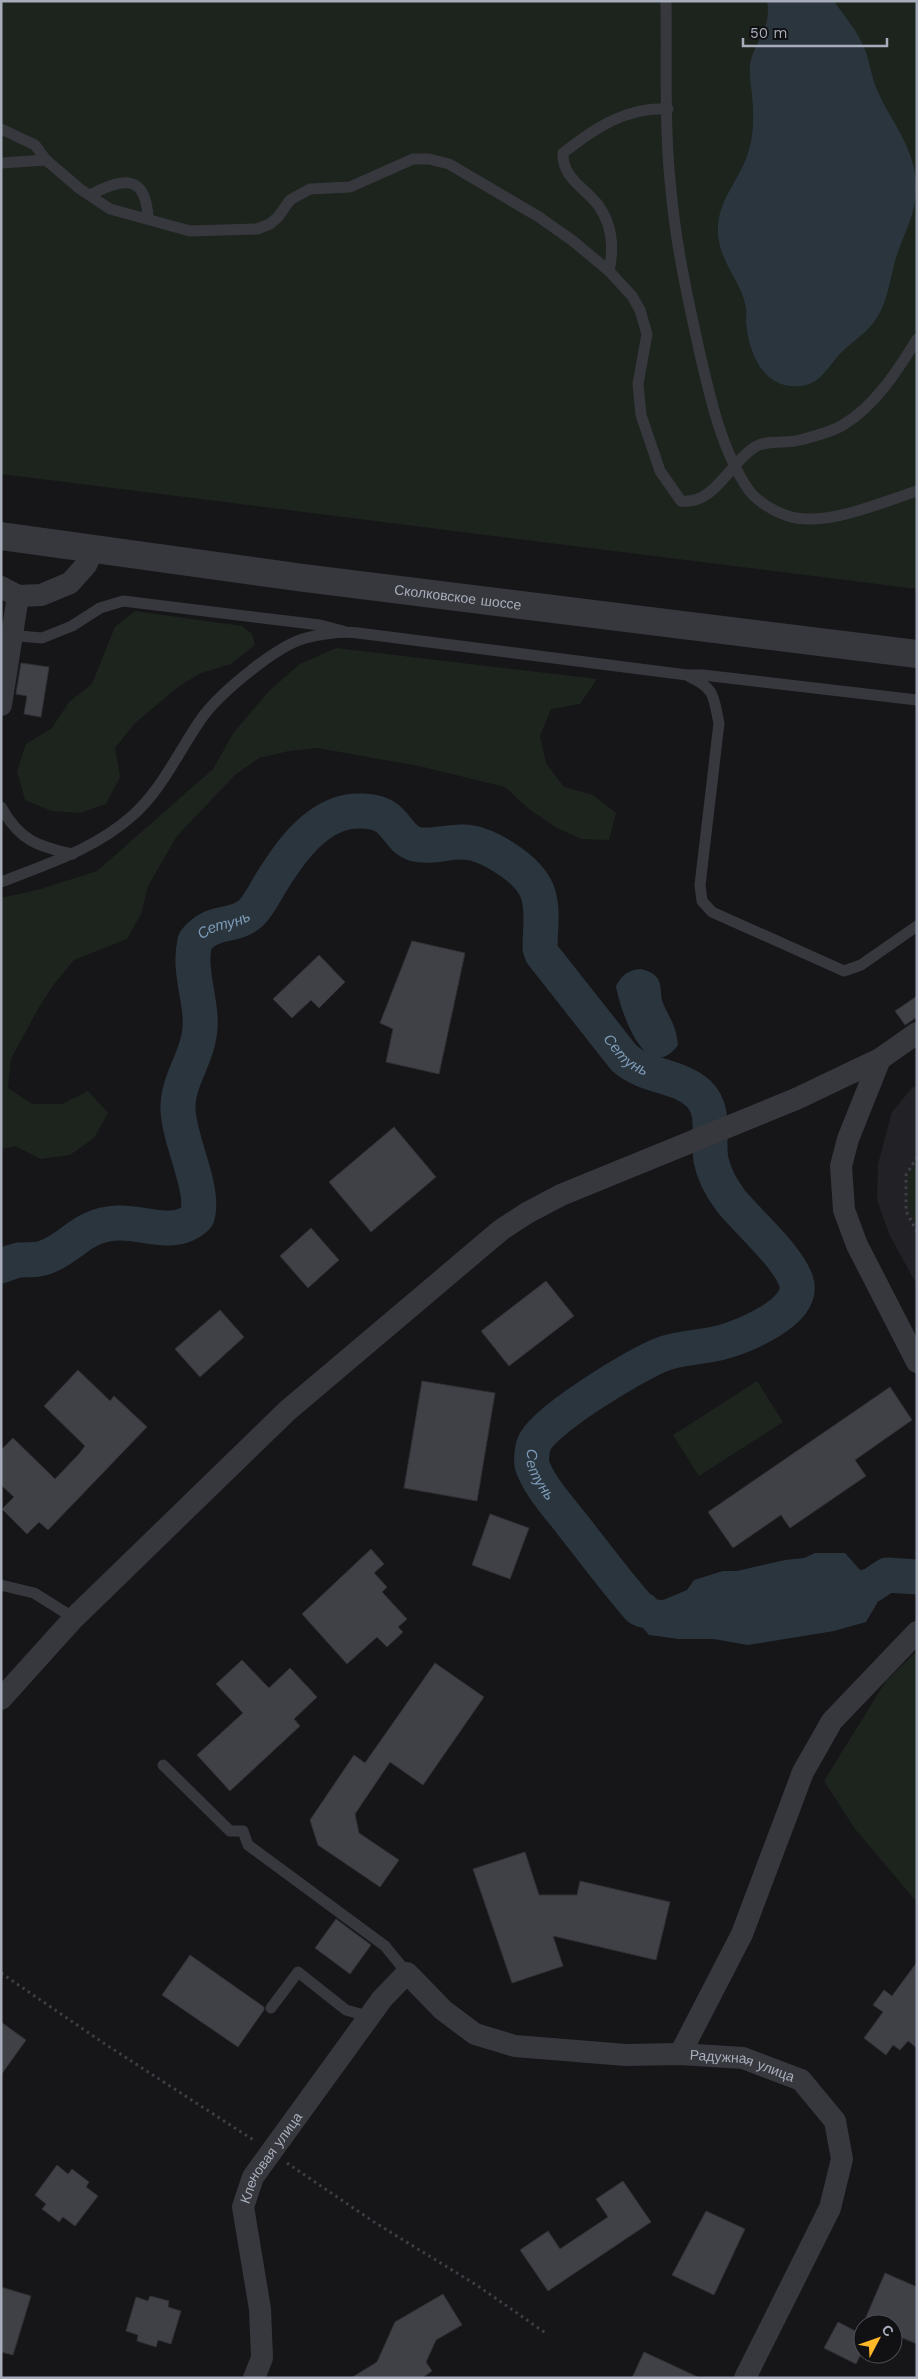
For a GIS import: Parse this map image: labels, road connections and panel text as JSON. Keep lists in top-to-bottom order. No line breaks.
{"streets":{"street":["Сколковское шоссе","Радужная улица","Кленовая улица"]},"crossings":[["Радужная улица","Кленовая улица"]],"water":["Сетунь"],"scale_bar":"50 m","north":"top right"}
